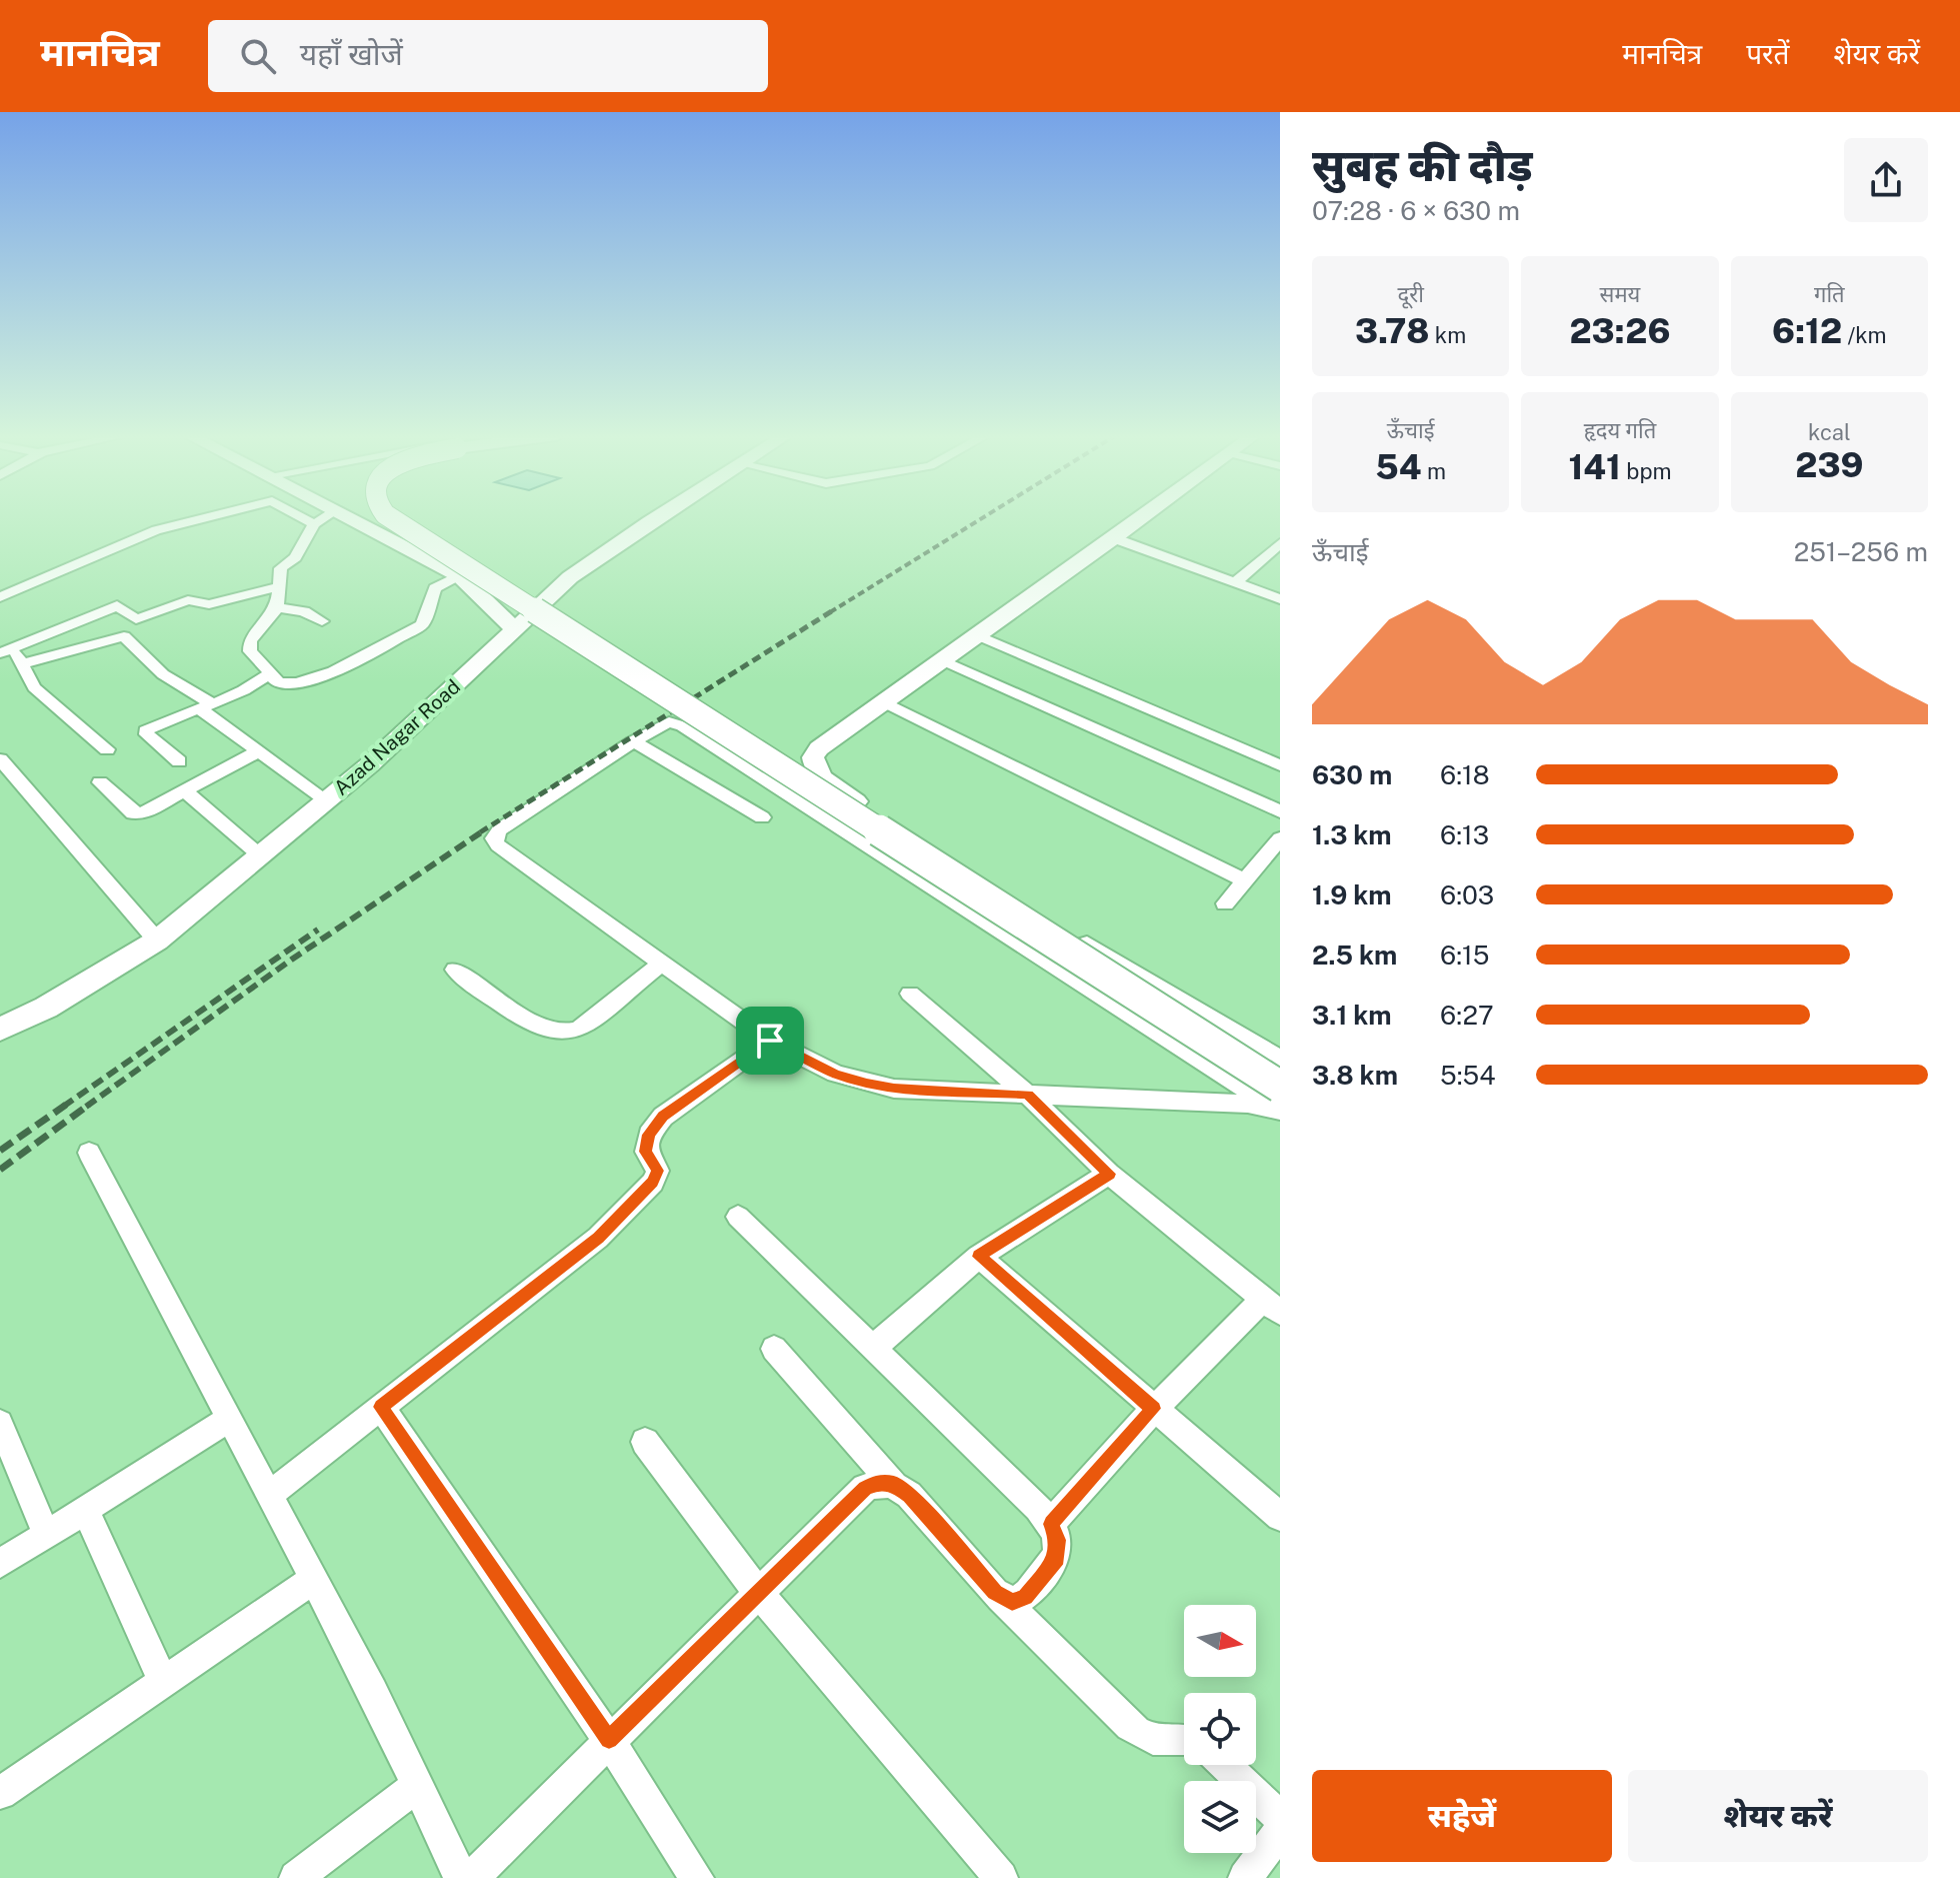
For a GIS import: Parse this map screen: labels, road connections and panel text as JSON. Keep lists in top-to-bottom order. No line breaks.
{"streets":{"street":["Azad Nagar Road"]},"north":"right","page":{"header":"मानचित्र","search":"यहाँ खोजें","nav":["मानचित्र","परतें","शेयर करें"],"heading":["सुबह की दौड़","07:28 · 6 × 630 m"],"stats":[["दूरी","3.78 km"],["समय","23:26"],["गति","6:12 /km"],["ऊँचाई","54 m"],["हृदय गति","141 bpm"],["kcal","239"]],"chart":["ऊँचाई","251–256 m"],"list":[{"name":"630 m","note":"6:18"},{"name":"1.3 km","note":"6:13"},{"name":"1.9 km","note":"6:03"},{"name":"2.5 km","note":"6:15"},{"name":"3.1 km","note":"6:27"},{"name":"3.8 km","note":"5:54"}],"buttons":["सहेजें","शेयर करें"]}}
